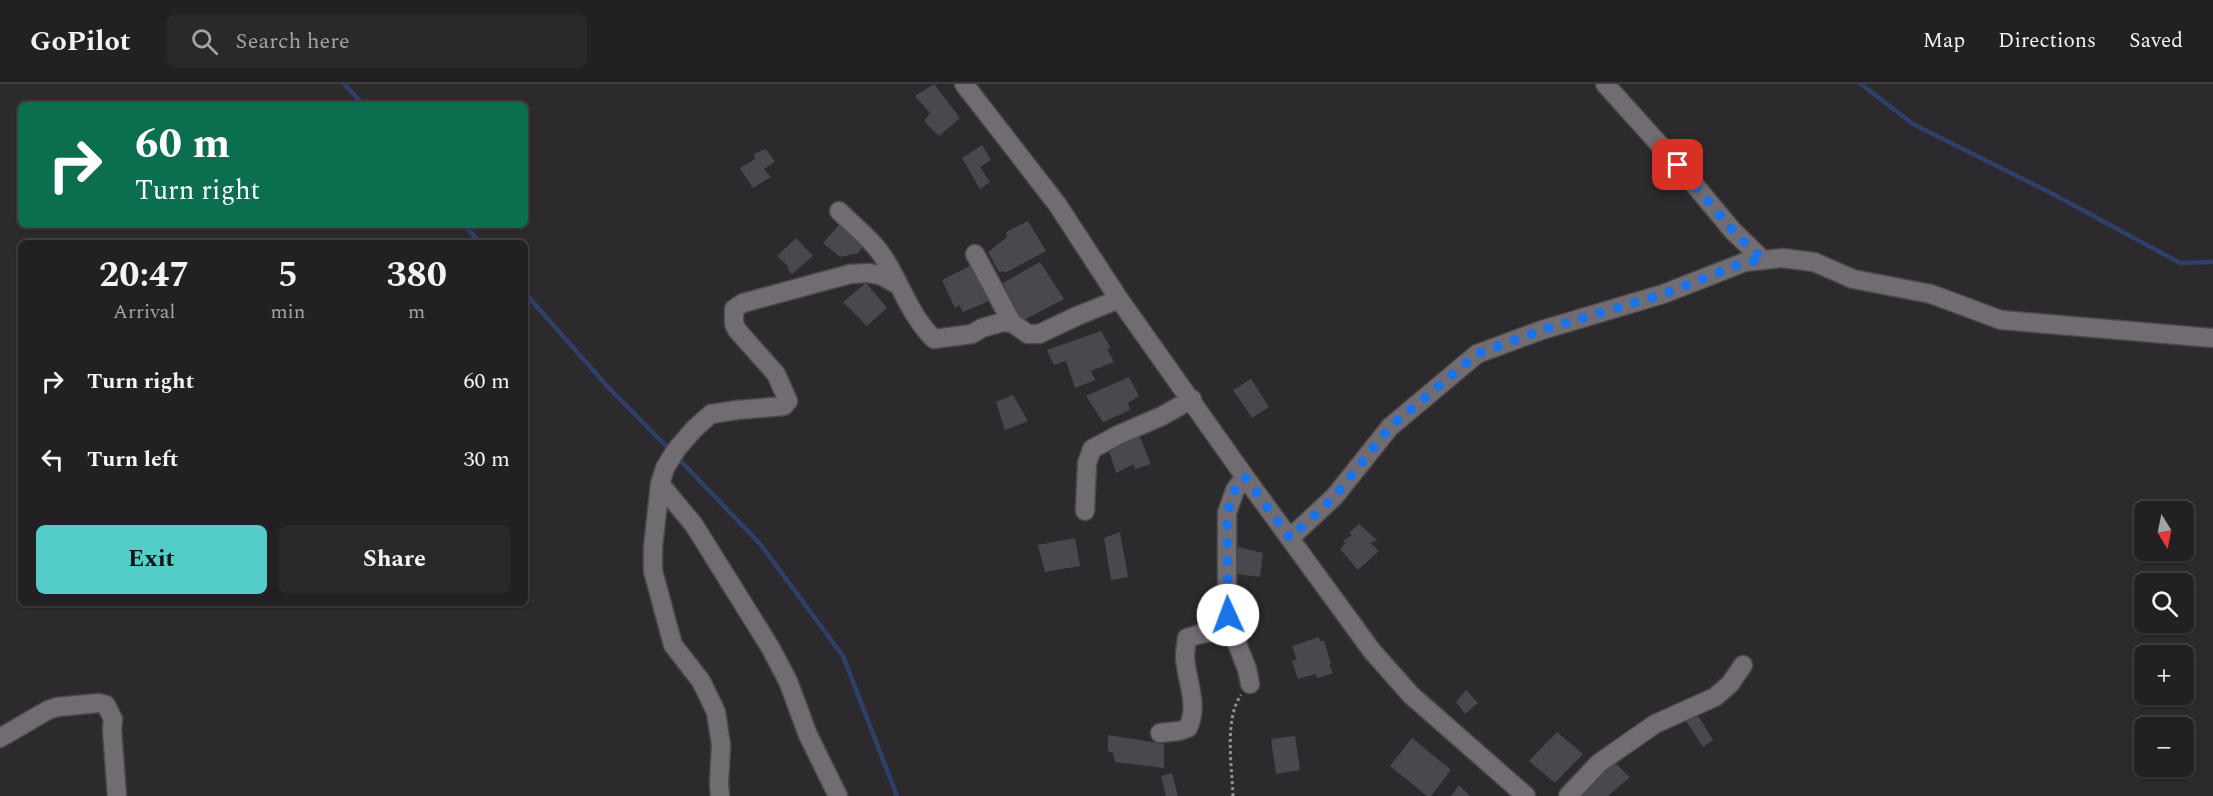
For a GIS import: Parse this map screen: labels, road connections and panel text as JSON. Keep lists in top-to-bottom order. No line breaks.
{"north":"bottom","page":{"header":"GoPilot","search":"Search here","nav":["Map","Directions","Saved"],"turn":["60 m","Turn right"],"eta":["20:47","Arrival","5","min","380","m"],"list":[{"name":"Turn right","value":"60 m"},{"name":"Turn left","value":"30 m"}],"map_buttons":["+","−"],"buttons":["Exit","Share"]}}
